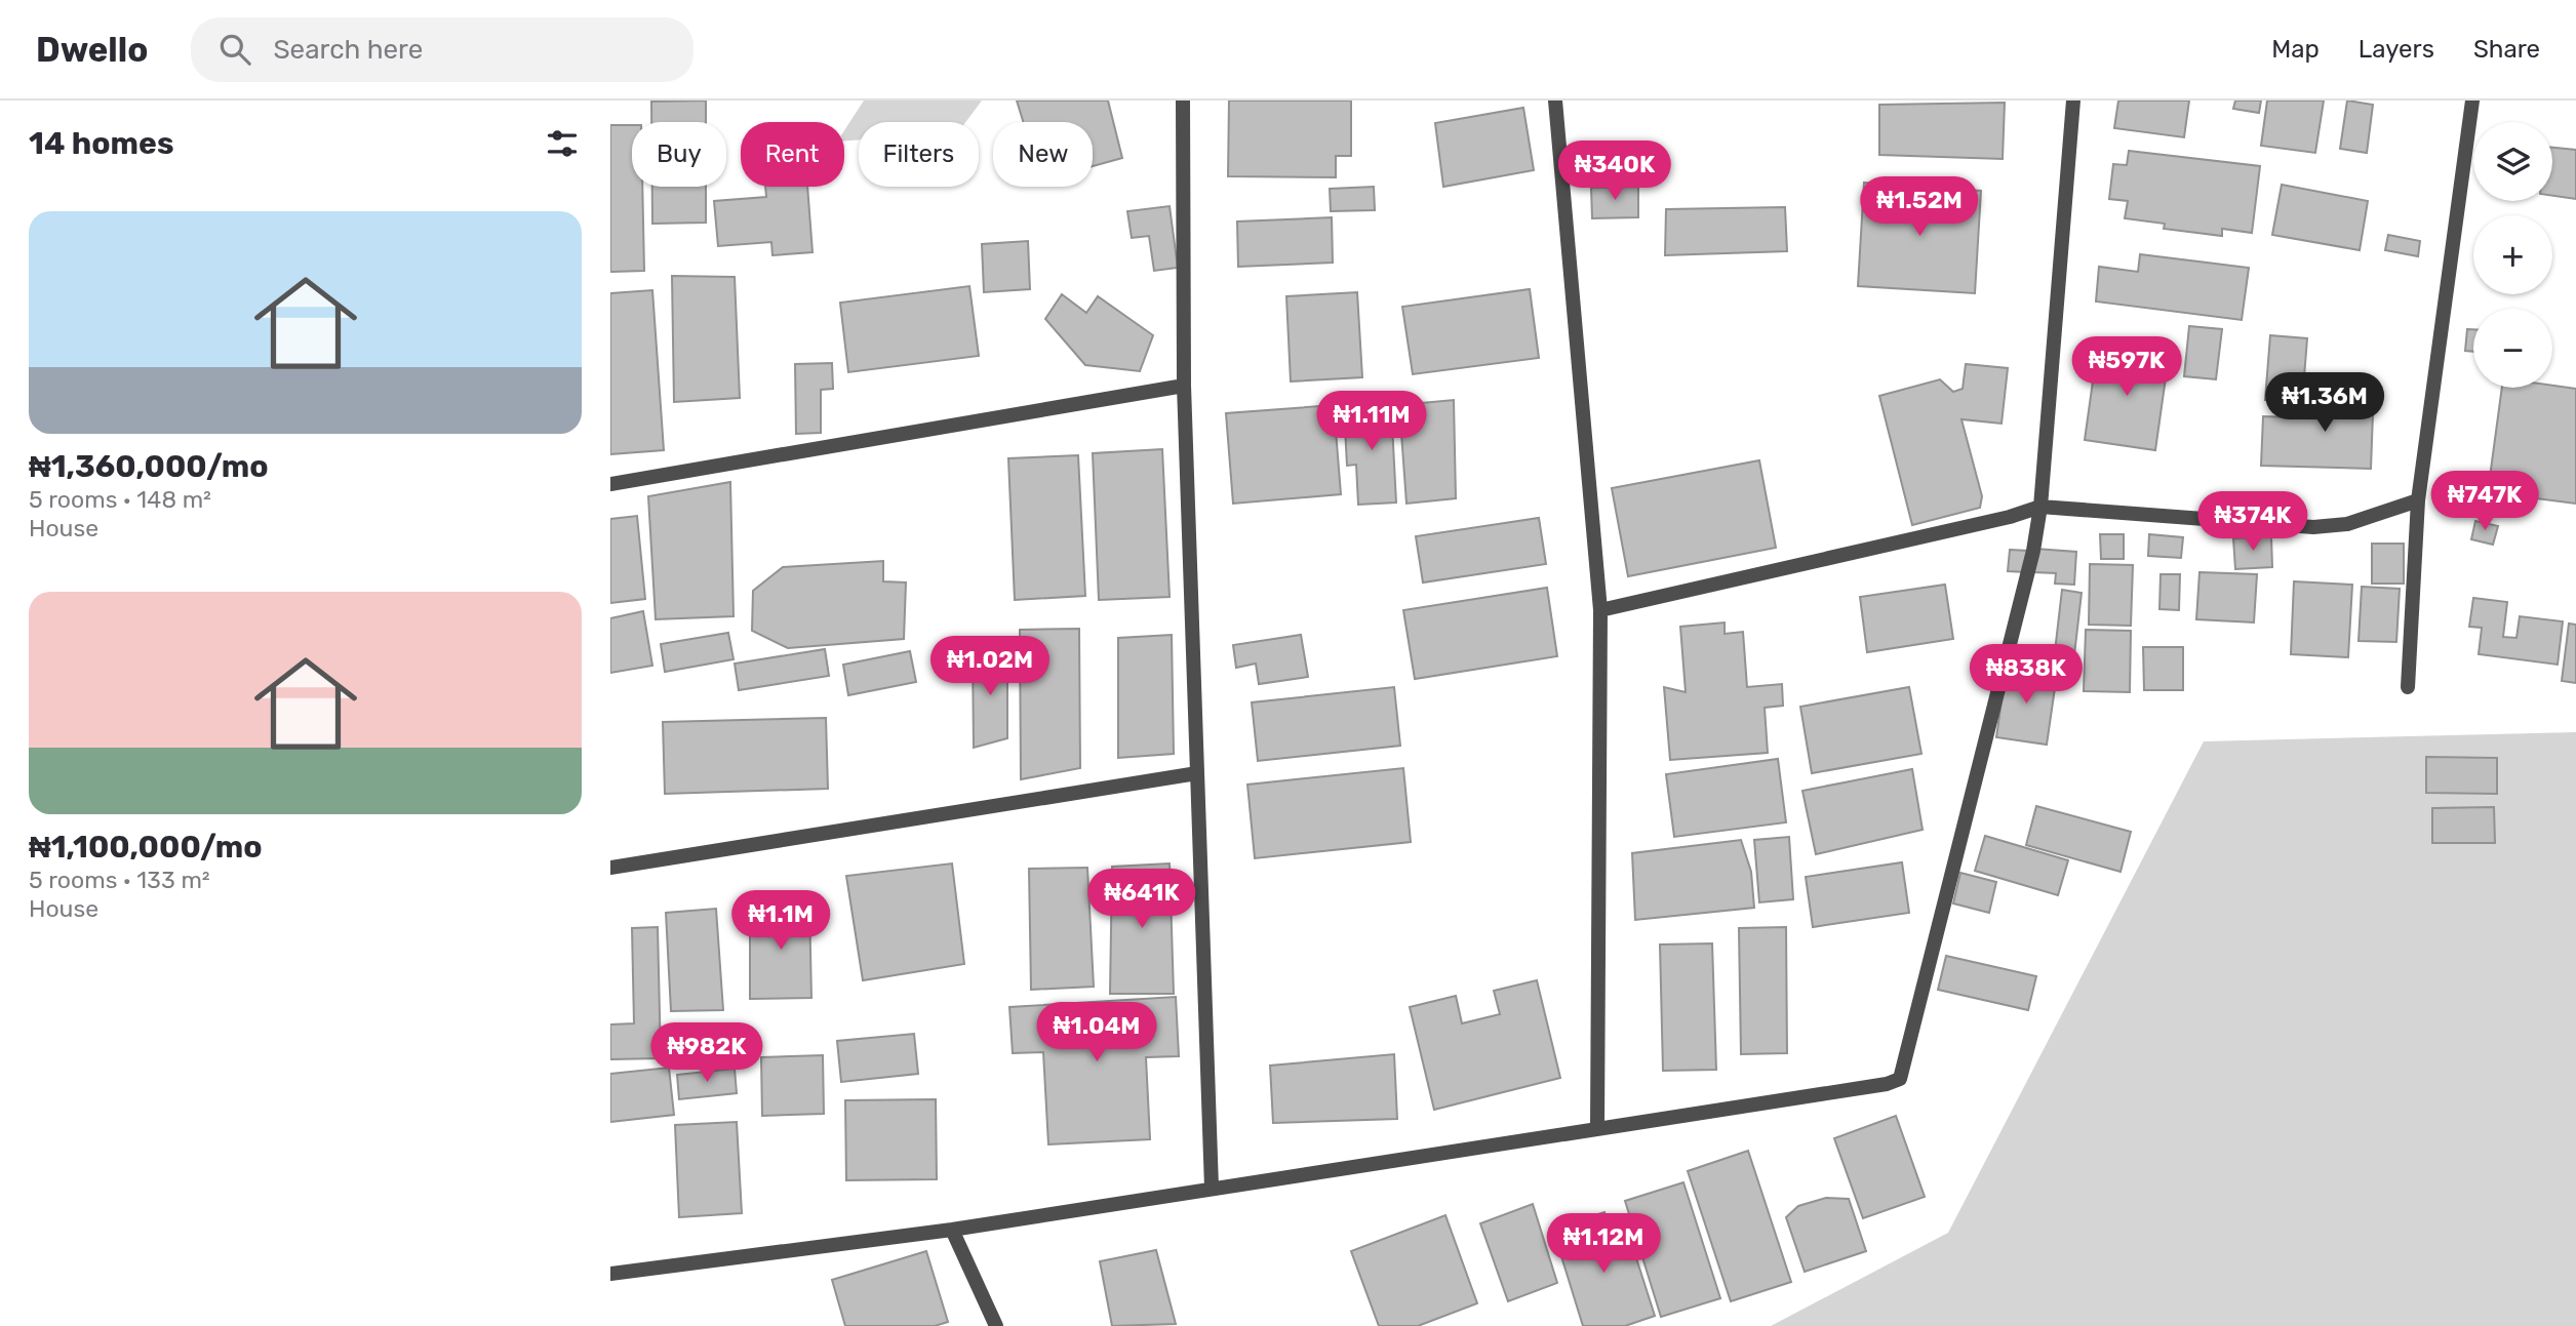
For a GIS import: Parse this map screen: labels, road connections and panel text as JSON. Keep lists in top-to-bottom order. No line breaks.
{"page":{"header":"Dwello","search":"Search here","nav":["Map","Layers","Share"],"heading":"14 homes","map_buttons":["+","−"],"chip":["Buy","Rent","Filters","New"],"price":["₦340K","₦1.52M","₦597K","₦1.36M","₦1.11M","₦747K","₦374K","₦1.02M","₦838K","₦641K","₦1.1M","₦1.04M","₦982K","₦1.12M"],"list":[{"name":"₦1,360,000/mo","note":"5 rooms · 148 m² · House"},{"name":"₦1,100,000/mo","note":"5 rooms · 133 m² · House"}]}}
